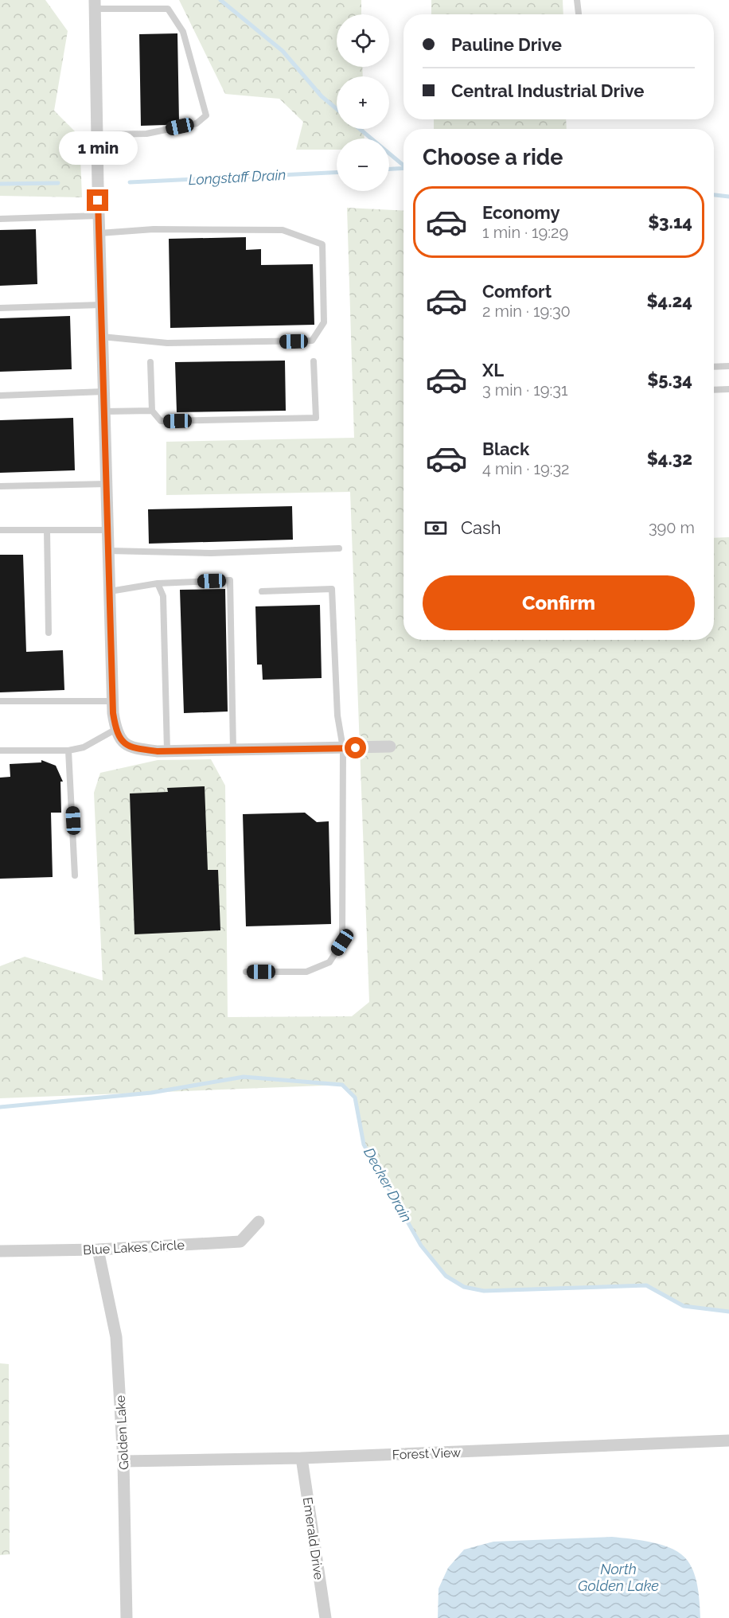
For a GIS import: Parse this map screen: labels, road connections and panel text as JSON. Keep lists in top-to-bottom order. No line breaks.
{"streets":{"street":["Blue Lakes Circle","Golden Lake","Forest View","Emerald Drive"]},"crossings":[["Blue Lakes Circle","Golden Lake"],["Golden Lake","Forest View"],["Forest View","Emerald Drive"]],"water":["Longstaff Drain","Decker Drain","North Golden Lake"],"page":{"map_buttons":["+","−"],"banner":["Pauline Drive","Central Industrial Drive"],"heading":"Choose a ride","bubble":"1 min","list":[{"name":"Economy","note":"1 min · 19:29","value":"$3.14"},{"name":"Comfort","note":"2 min · 19:30","value":"$4.24"},{"name":"XL","note":"3 min · 19:31","value":"$5.34"},{"name":"Black","note":"4 min · 19:32","value":"$4.32"}],"pay":["Cash","390 m"],"buttons":"Confirm"}}
